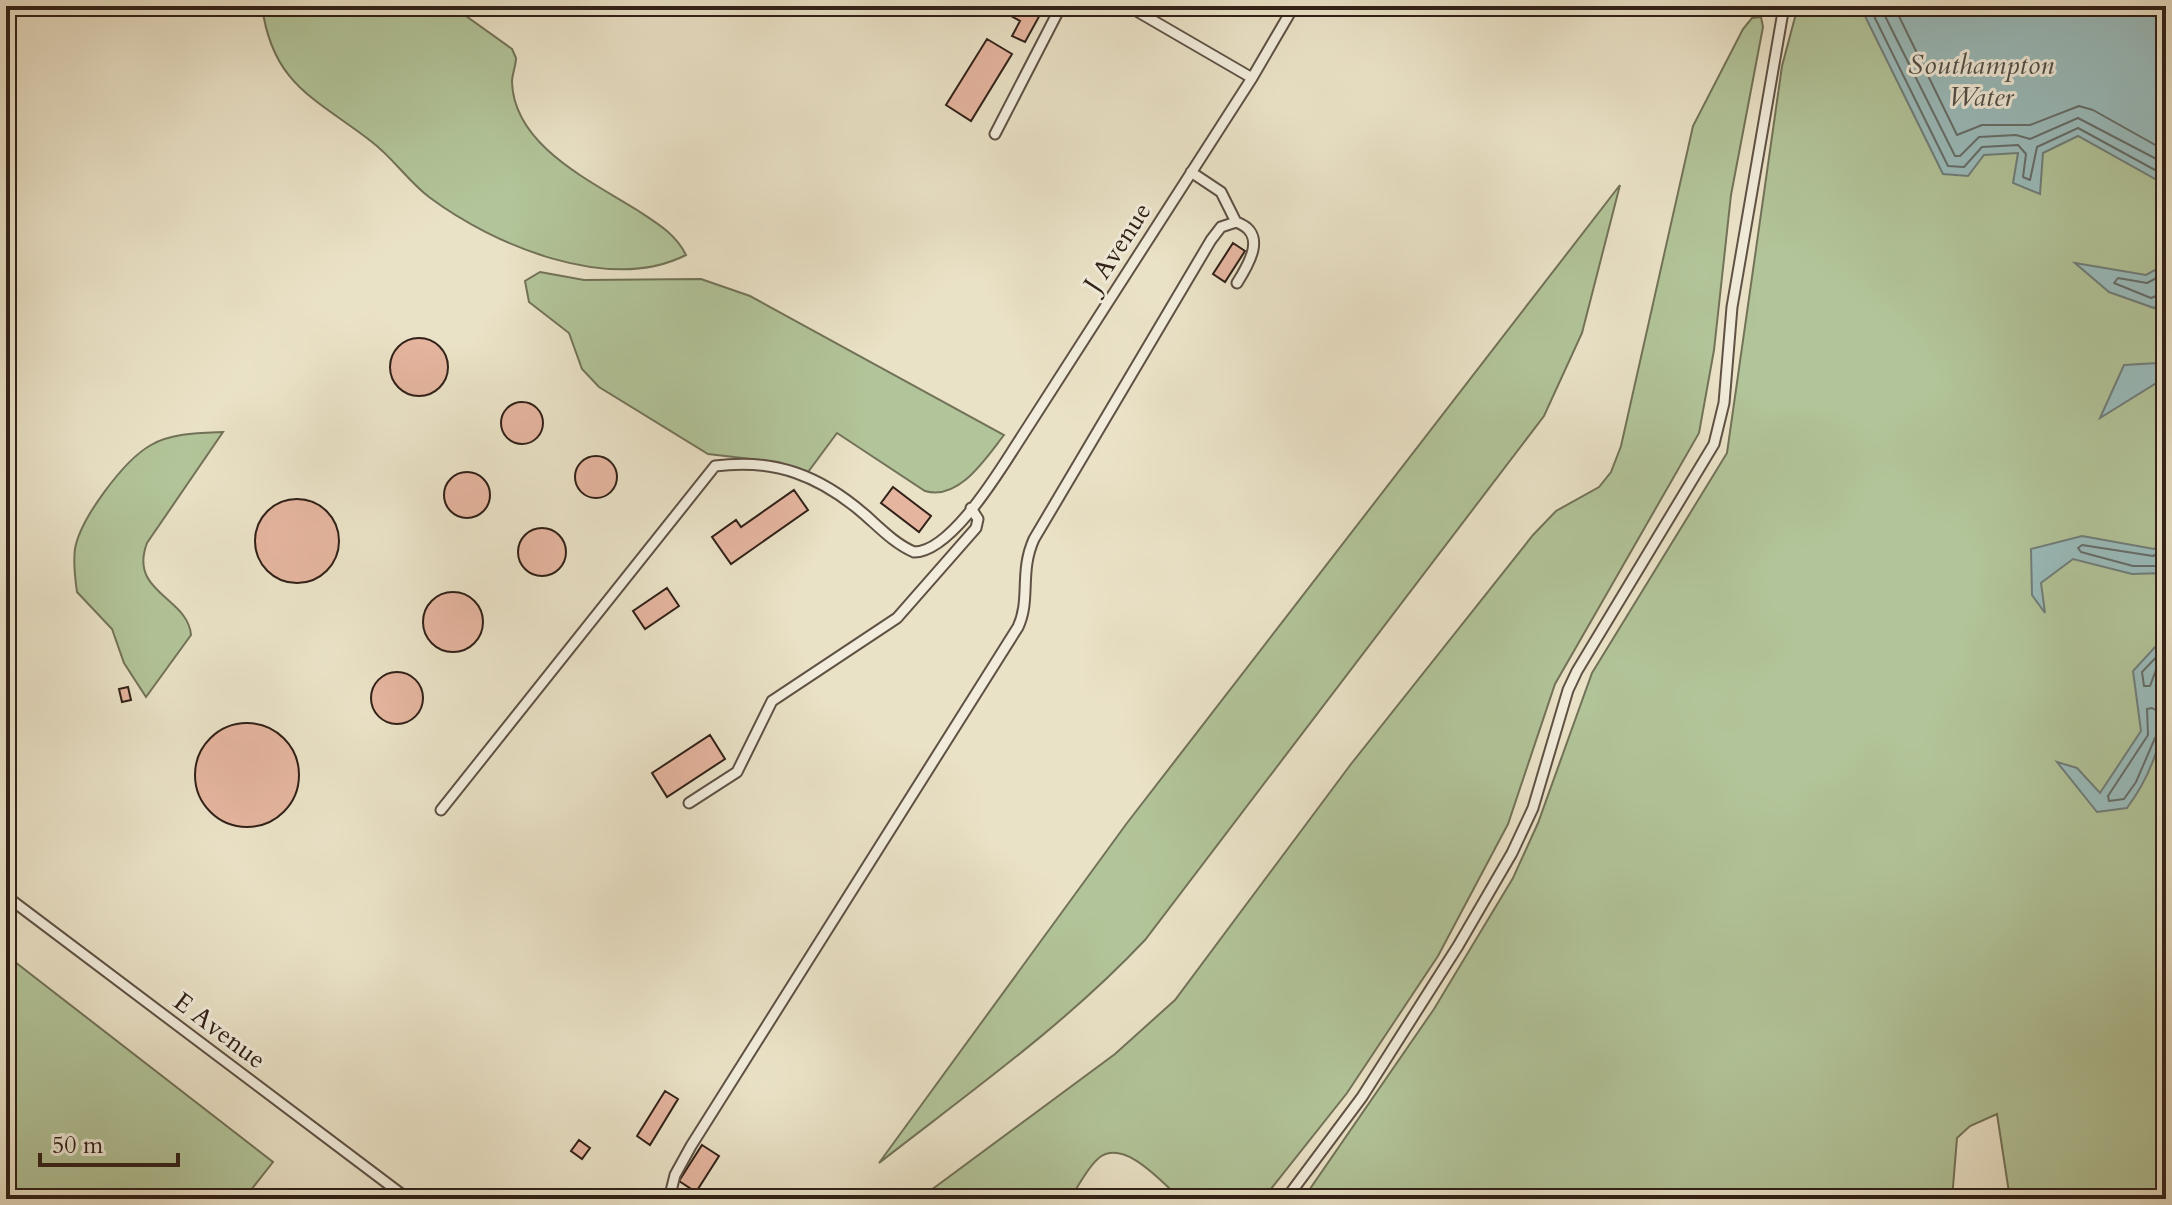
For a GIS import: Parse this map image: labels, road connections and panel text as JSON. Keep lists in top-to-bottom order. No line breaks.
{"streets":{"lane":["J Avenue","E Avenue"]},"water":["Southampton Water"],"scale_bar":"50 m"}
